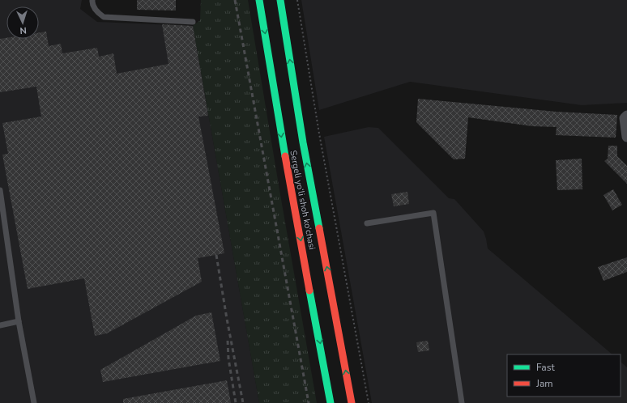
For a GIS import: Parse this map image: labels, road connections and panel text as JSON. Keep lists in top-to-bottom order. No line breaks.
{"streets":{"main road":["Sergeli yo‘li shoh ko‘chasi"]},"legend":["Fast","Jam"],"north":"bottom"}
